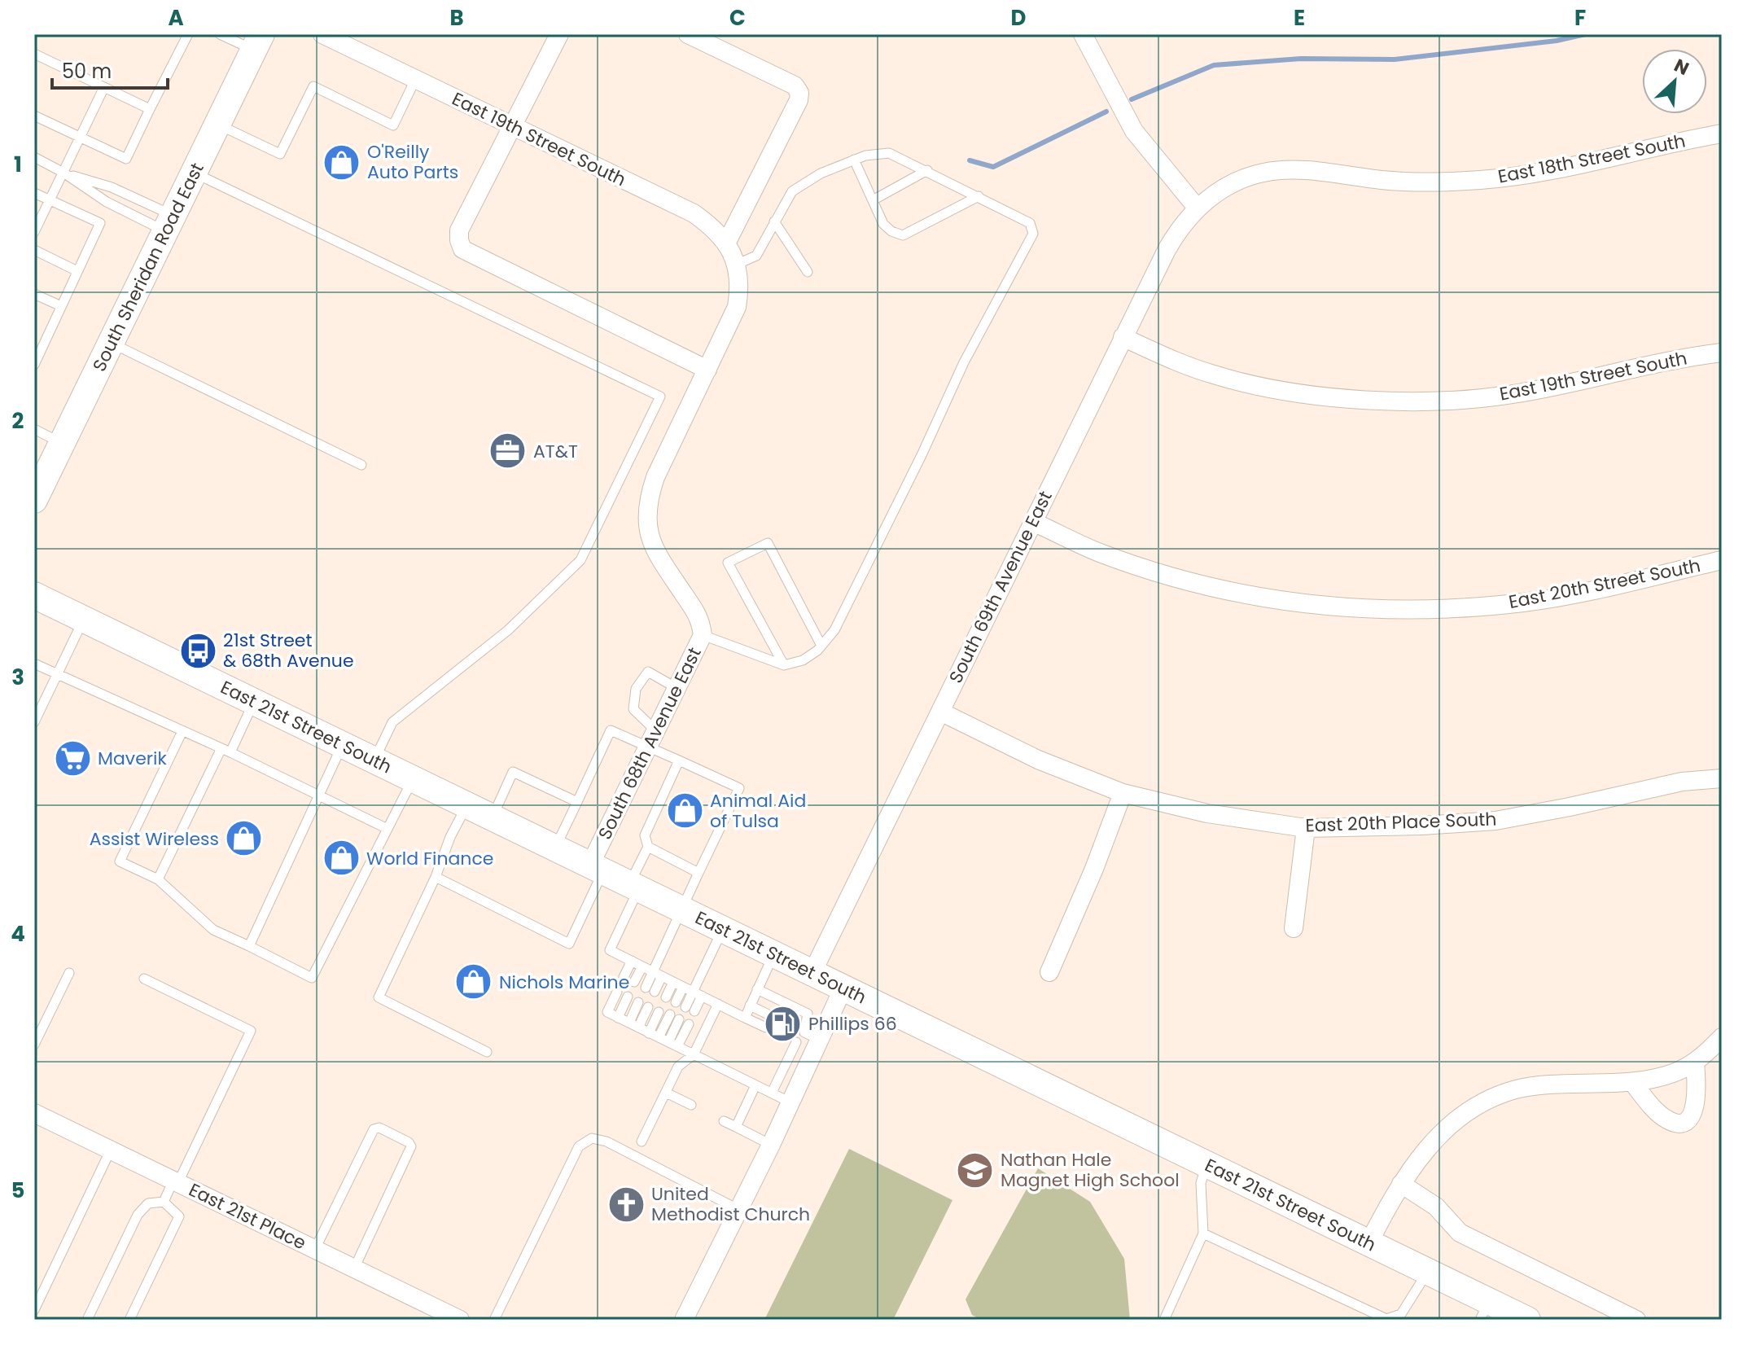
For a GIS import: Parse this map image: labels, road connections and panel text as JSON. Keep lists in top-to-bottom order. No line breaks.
{"streets":{"main road":["South Sheridan Road East","East 21st Street South"],"street":["East 19th Street South","East 18th Street South","East 20th Street South","South 69th Avenue East","South 68th Avenue East","East 20th Place South","East 21st Place"]},"crossings":[["East 19th Street South","South 69th Avenue East"],["East 19th Street South","South 68th Avenue East"],["East 18th Street South","South 69th Avenue East"],["East 20th Street South","South 69th Avenue East"],["South 69th Avenue East","East 21st Street South"],["South 69th Avenue East","East 20th Place South"],["East 21st Street South","South 68th Avenue East"]],"places":{"shop":["O'Reilly Auto Parts","Animal Aid of Tulsa","Assist Wireless","World Finance","Nichols Marine"],"office":["AT&T"],"bus stop":["21st Street & 68th Avenue"],"supermarket":["Maverik"],"fuel station":["Phillips 66"],"school or university":["Nathan Hale Magnet High School"],"church":["United Methodist Church"]},"scale_bar":"50 m","north":"top right","grid":{"columns":["A","B","C","D","E","F"],"rows":["1","2","3","4","5"]}}
